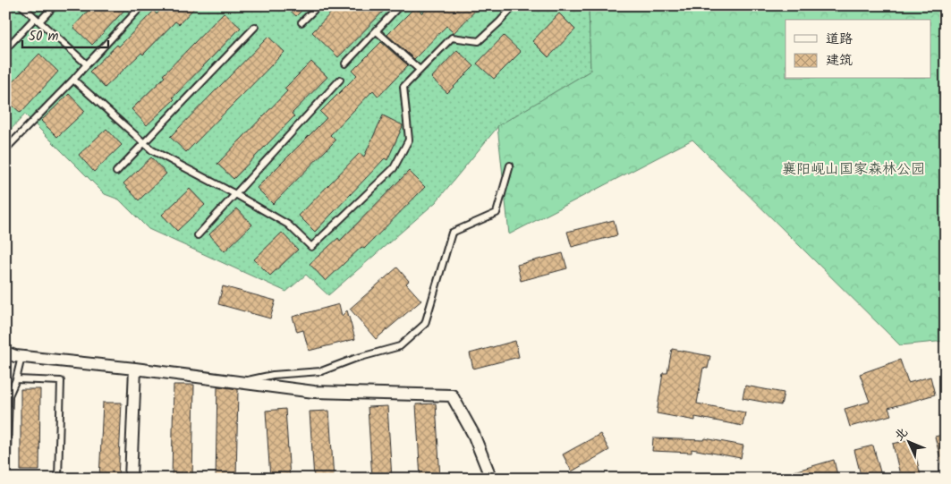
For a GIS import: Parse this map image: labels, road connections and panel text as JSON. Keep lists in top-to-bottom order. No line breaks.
{"parks":["襄阳岘山国家森林公园"],"legend":["道路","建筑"],"scale_bar":"50 m","north":"top left"}
